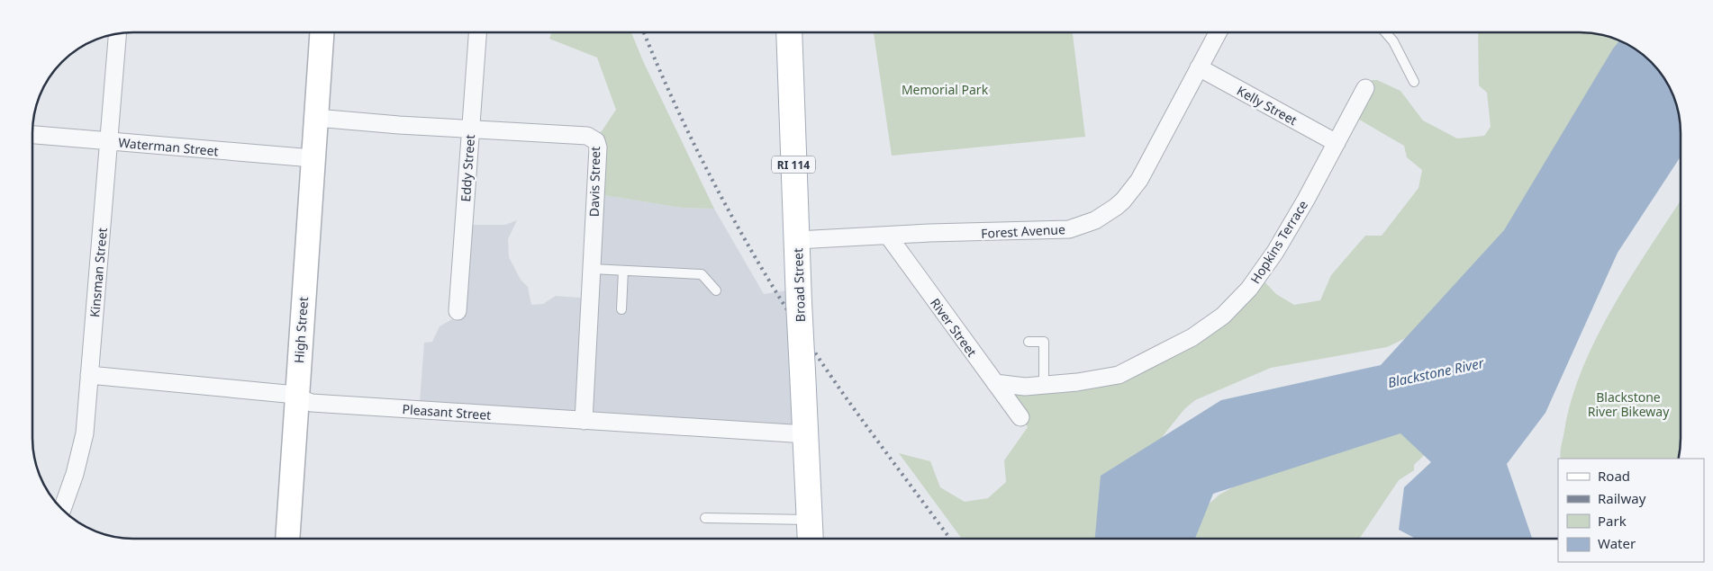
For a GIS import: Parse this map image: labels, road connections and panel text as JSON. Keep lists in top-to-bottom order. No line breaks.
{"streets":{"main road":["RI 114","Broad Street"],"street":["Kelly Street","Waterman Street","Eddy Street","Davis Street","Forest Avenue","Hopkins Terrace","Kinsman Street","River Street","High Street","Pleasant Street"]},"crossings":[["Kelly Street","Forest Avenue"],["Kelly Street","Hopkins Terrace"],["Waterman Street","Kinsman Street"],["Waterman Street","High Street"],["Eddy Street","Davis Street"],["Davis Street","High Street"],["Davis Street","Pleasant Street"],["Forest Avenue","Broad Street"],["Forest Avenue","River Street"],["Hopkins Terrace","River Street"],["Kinsman Street","Pleasant Street"],["Broad Street","Pleasant Street"],["High Street","Pleasant Street"]],"water":["Blackstone River"],"parks":["Memorial Park","Blackstone River Bikeway"],"legend":["Road","Railway","Park","Water"]}
